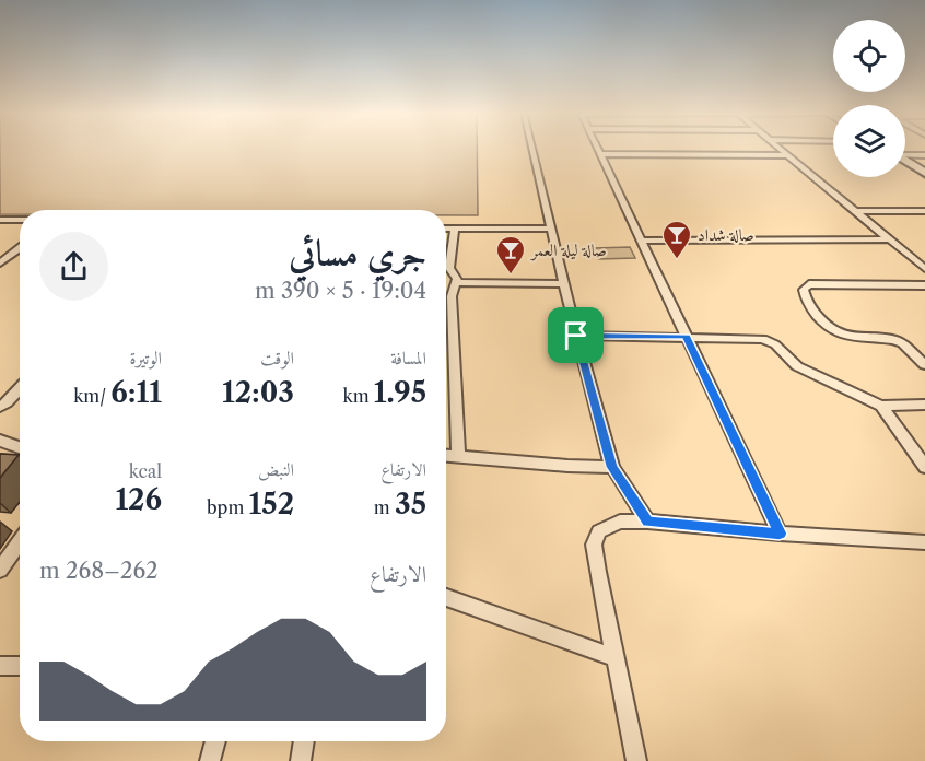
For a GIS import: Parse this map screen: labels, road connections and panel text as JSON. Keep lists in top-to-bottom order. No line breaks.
{"places":{"bar":["صالة شداد","صالة ليلة العمر"]},"page":{"heading":["جري مسائي","19:04 · 5 × 390 m"],"stats":[["المسافة","1.95 km"],["الوقت","12:03"],["الوتيرة","6:11 /km"],["الارتفاع","35 m"],["النبض","152 bpm"],["kcal","126"]],"chart":["الارتفاع","262–268 m"]}}
